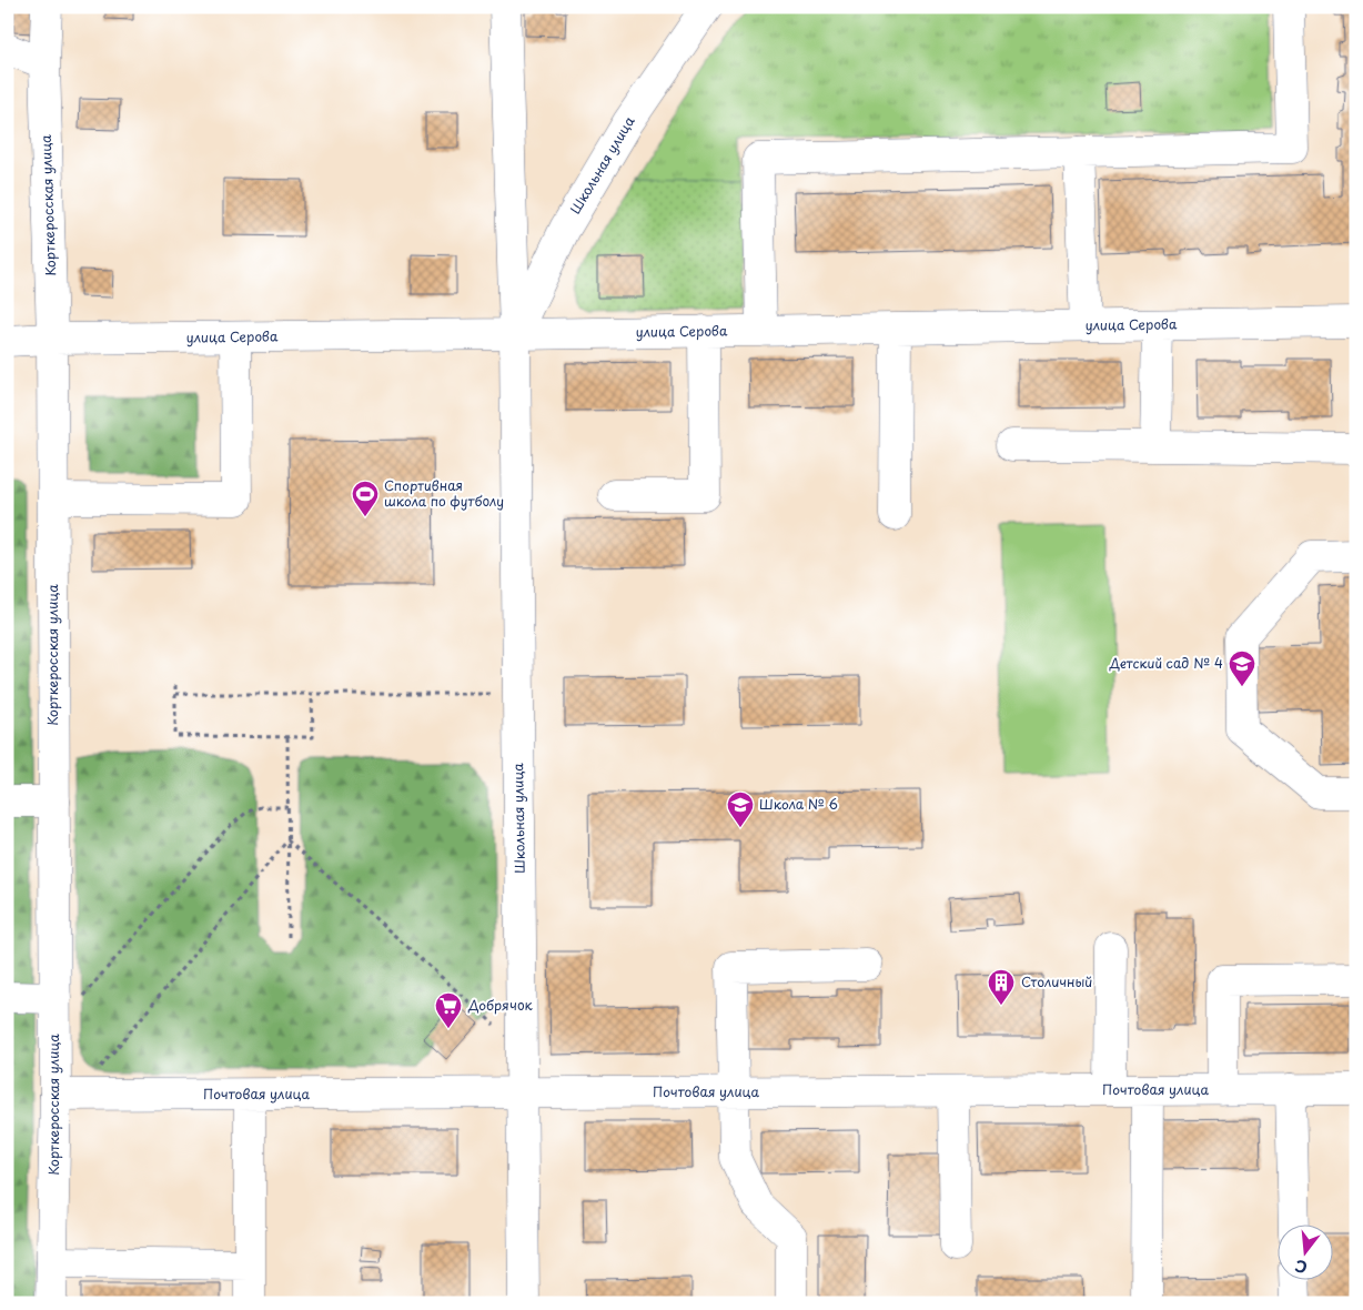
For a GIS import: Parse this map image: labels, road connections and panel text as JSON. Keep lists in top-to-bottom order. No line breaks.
{"streets":{"street":["Школьная улица","Корткеросская улица","улица Серова","Почтовая улица"]},"crossings":[["Школьная улица","улица Серова"],["Школьная улица","Почтовая улица"],["Корткеросская улица","улица Серова"],["Корткеросская улица","Почтовая улица"]],"places":{"sports":["Спортивная школа по футболу"],"school or university":["Детский сад № 4","Школа № 6"],"building":["Столичный"],"supermarket":["Добрячок"]},"north":"bottom"}
